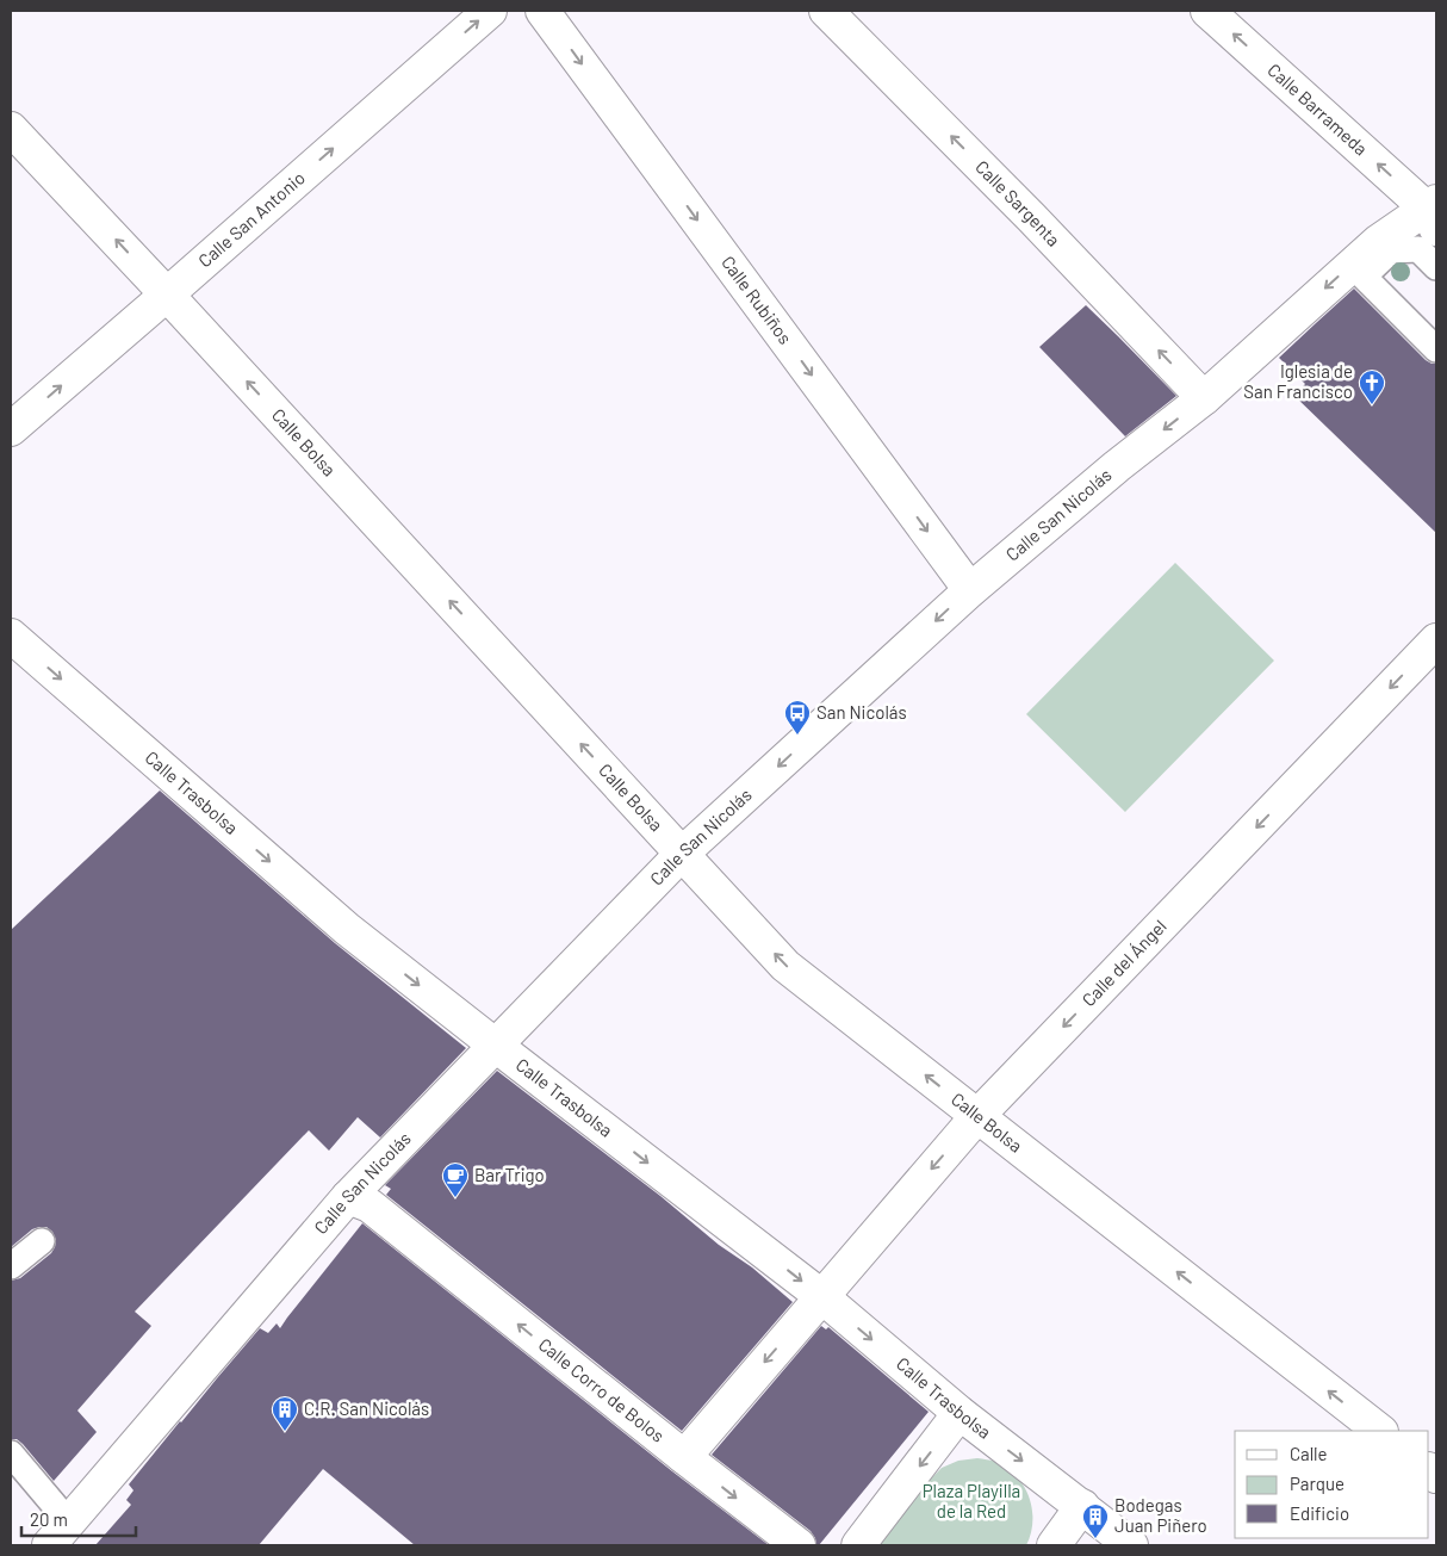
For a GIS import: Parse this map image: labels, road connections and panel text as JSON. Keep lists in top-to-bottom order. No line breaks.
{"streets":{"street":["Calle Barrameda","Calle Sargenta","Calle San Antonio","Calle Rubiños","Calle Bolsa","Calle San Nicolás","Calle Trasbolsa","Calle del Ángel","Calle Corro de Bolos"]},"crossings":[["Calle Barrameda","Calle San Nicolás"],["Calle Sargenta","Calle San Nicolás"],["Calle San Antonio","Calle Bolsa"],["Calle Rubiños","Calle San Nicolás"],["Calle Bolsa","Calle San Nicolás"],["Calle Bolsa","Calle del Ángel"],["Calle San Nicolás","Calle Trasbolsa"],["Calle San Nicolás","Calle Corro de Bolos"],["Calle Trasbolsa","Calle del Ángel"]],"one_way":["Calle Barrameda","Calle Sargenta","Calle San Antonio","Calle Rubiños","Calle Bolsa","Calle San Nicolás","Calle Trasbolsa","Calle del Ángel"],"parks":["Plaza Playilla de la Red"],"places":{"church":["Iglesia de San Francisco"],"bus stop":["San Nicolás"],"cafe":["Bar Trigo"],"building":["C.R. San Nicolás","Bodegas Juan Piñero"]},"legend":["Calle","Parque","Edificio"],"scale_bar":"20 m"}
